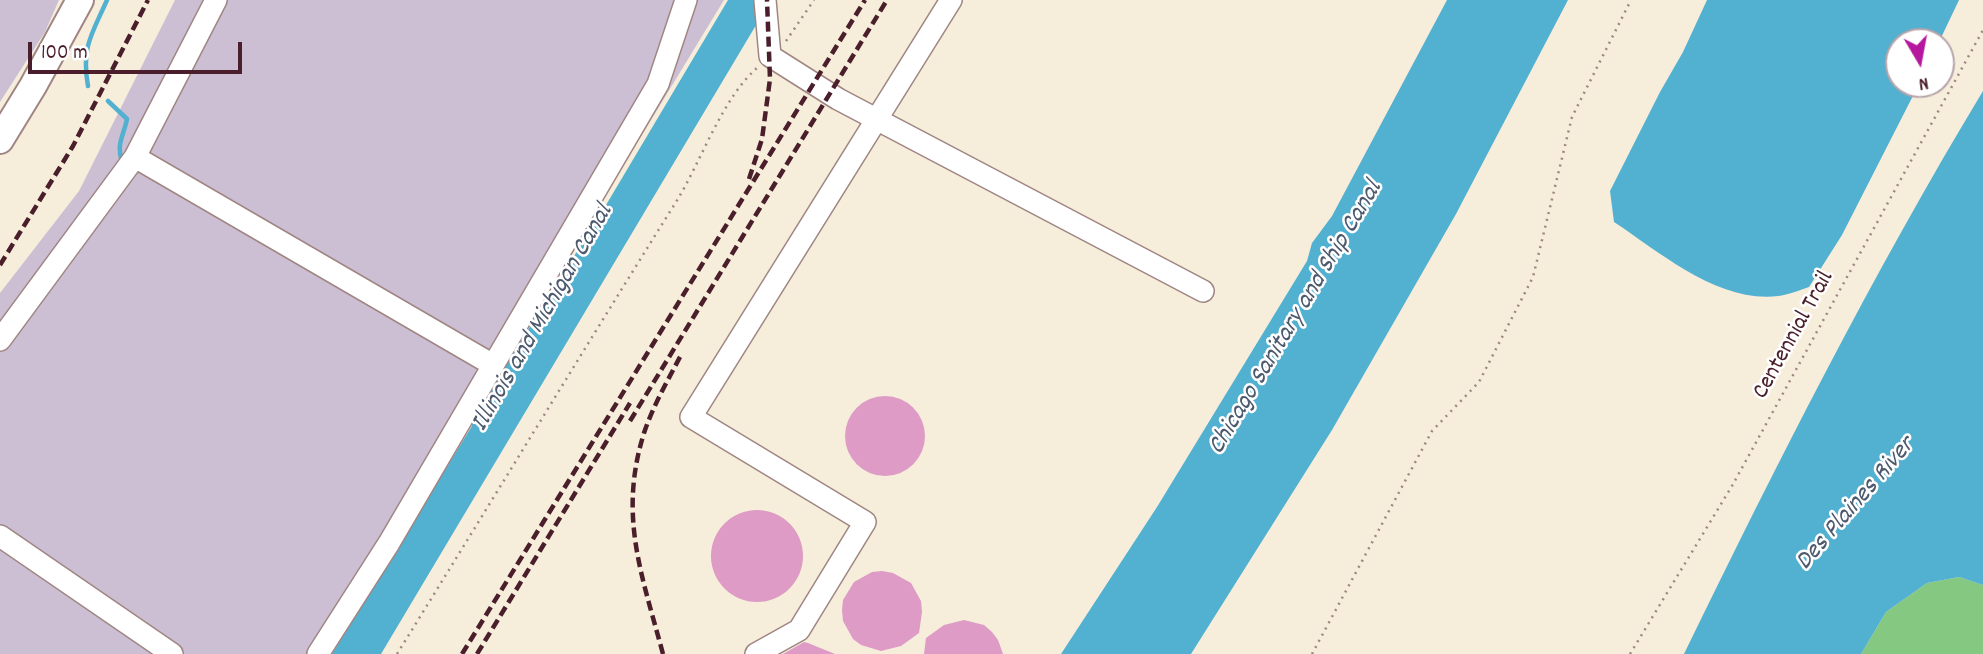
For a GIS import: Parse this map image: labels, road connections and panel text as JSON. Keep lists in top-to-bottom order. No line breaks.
{"streets":{"path":["Centennial Trail"]},"water":["Illinois and Michigan Canal","Chicago Sanitary and Ship Canal","Des Plaines River"],"scale_bar":"100 m","north":"bottom"}
